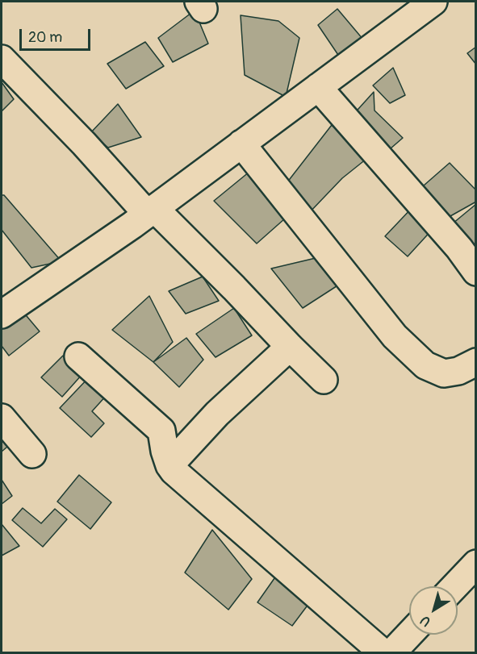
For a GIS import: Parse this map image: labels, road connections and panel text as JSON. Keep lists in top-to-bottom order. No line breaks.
{"scale_bar":"20 m","north":"bottom left"}
